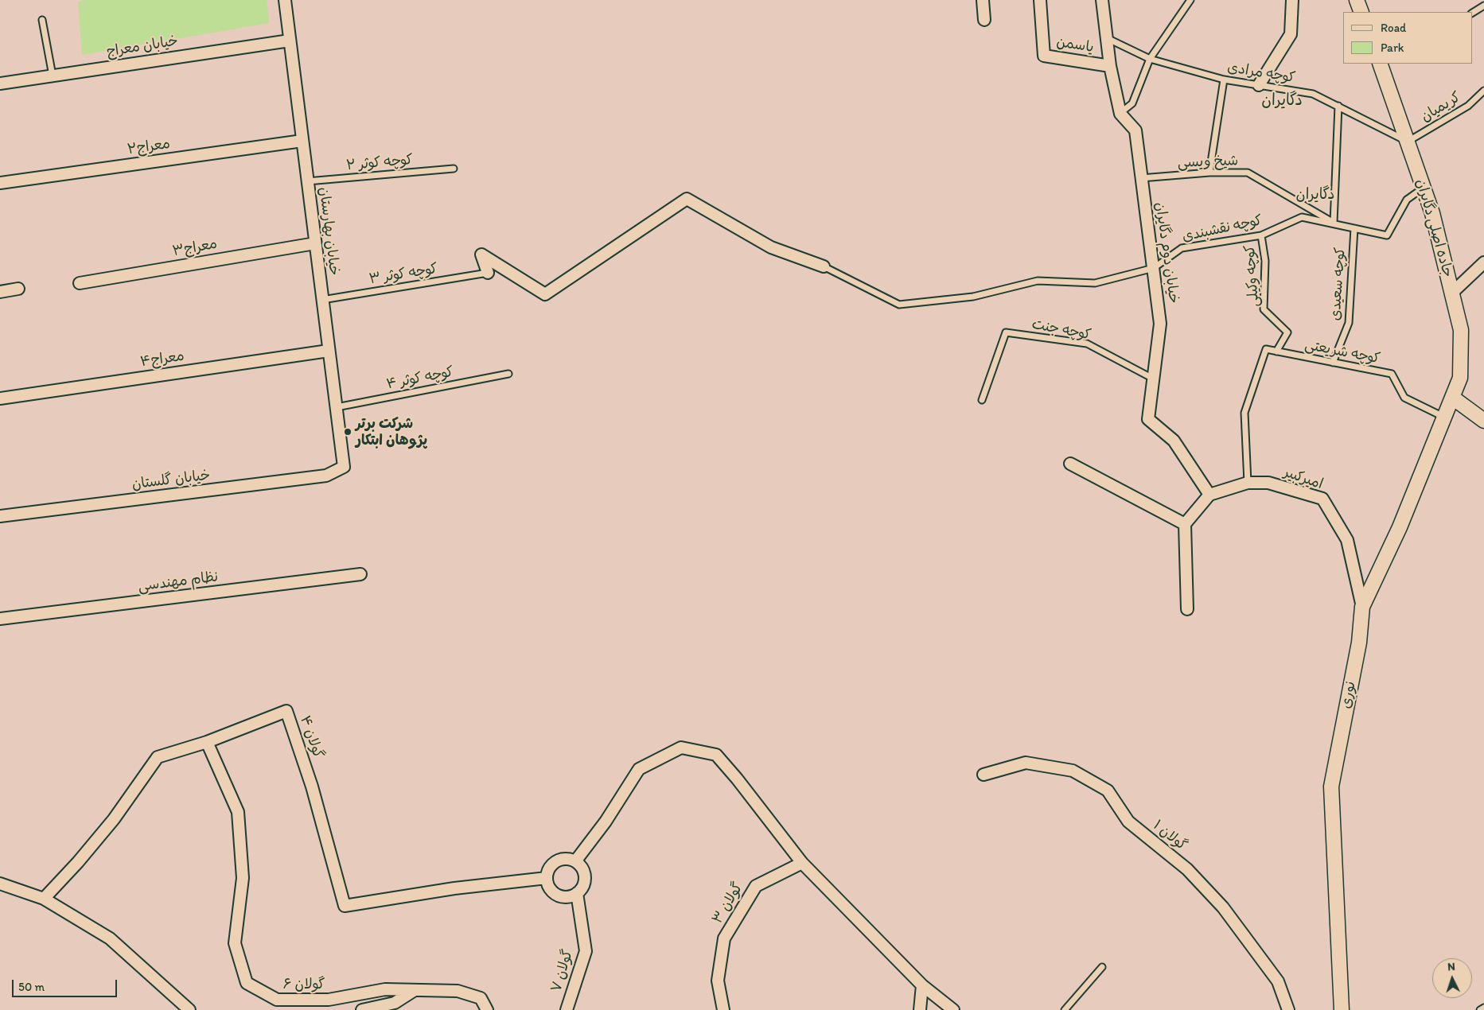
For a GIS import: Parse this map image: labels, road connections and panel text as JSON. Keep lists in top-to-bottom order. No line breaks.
{"streets":{"street":["یاسمن","خیابان معراج","معراج۲","جاده اصلی دگایران","خیابان بهارستان","معراج۳","خیابان دوم دگایران","معراج۴","امیرکبیر","خیابان گلستان","نظام مهندسی","نوری","گولان ۴","گولان ۱","گولان ۳","گولان ۷","گولان ۶"],"lane":["کوچه مرادی","کریمیان","شیخ ویسی","کوچه کوثر ۲","کوچه نقشبندی","کوچه کوثر ۳","کوچه وکیلی","کوچه سعیدی","کوچه جنت","کوچه شریعتی","کوچه کوثر ۴"]},"crossings":[["خیابان معراج","خیابان بهارستان"],["کوچه مرادی","کریمیان"],["کوچه مرادی","جاده اصلی دگایران"],["کریمیان","جاده اصلی دگایران"],["معراج۲","خیابان بهارستان"],["شیخ ویسی","کوچه نقشبندی"],["شیخ ویسی","خیابان دوم دگایران"],["کوچه کوثر ۲","خیابان بهارستان"],["جاده اصلی دگایران","کوچه نقشبندی"],["جاده اصلی دگایران","نوری"],["کوچه نقشبندی","خیابان دوم دگایران"],["کوچه نقشبندی","کوچه وکیلی"],["کوچه نقشبندی","کوچه سعیدی"],["خیابان بهارستان","معراج۳"],["خیابان بهارستان","کوچه کوثر ۳"],["خیابان بهارستان","معراج۴"],["خیابان بهارستان","کوچه کوثر ۴"],["خیابان بهارستان","خیابان گلستان"],["خیابان دوم دگایران","کوچه جنت"],["خیابان دوم دگایران","امیرکبیر"],["کوچه وکیلی","کوچه شریعتی"],["کوچه سعیدی","کوچه شریعتی"],["کوچه شریعتی","امیرکبیر"],["کوچه شریعتی","نوری"],["امیرکبیر","نوری"],["گولان ۴","گولان ۷"],["گولان ۴","گولان ۶"]],"districts":["دگایران","دگایران"],"places":["شرکت برتر پژوهان ابتکار"],"legend":["Road","Park"],"scale_bar":"50 m","north":"top"}
